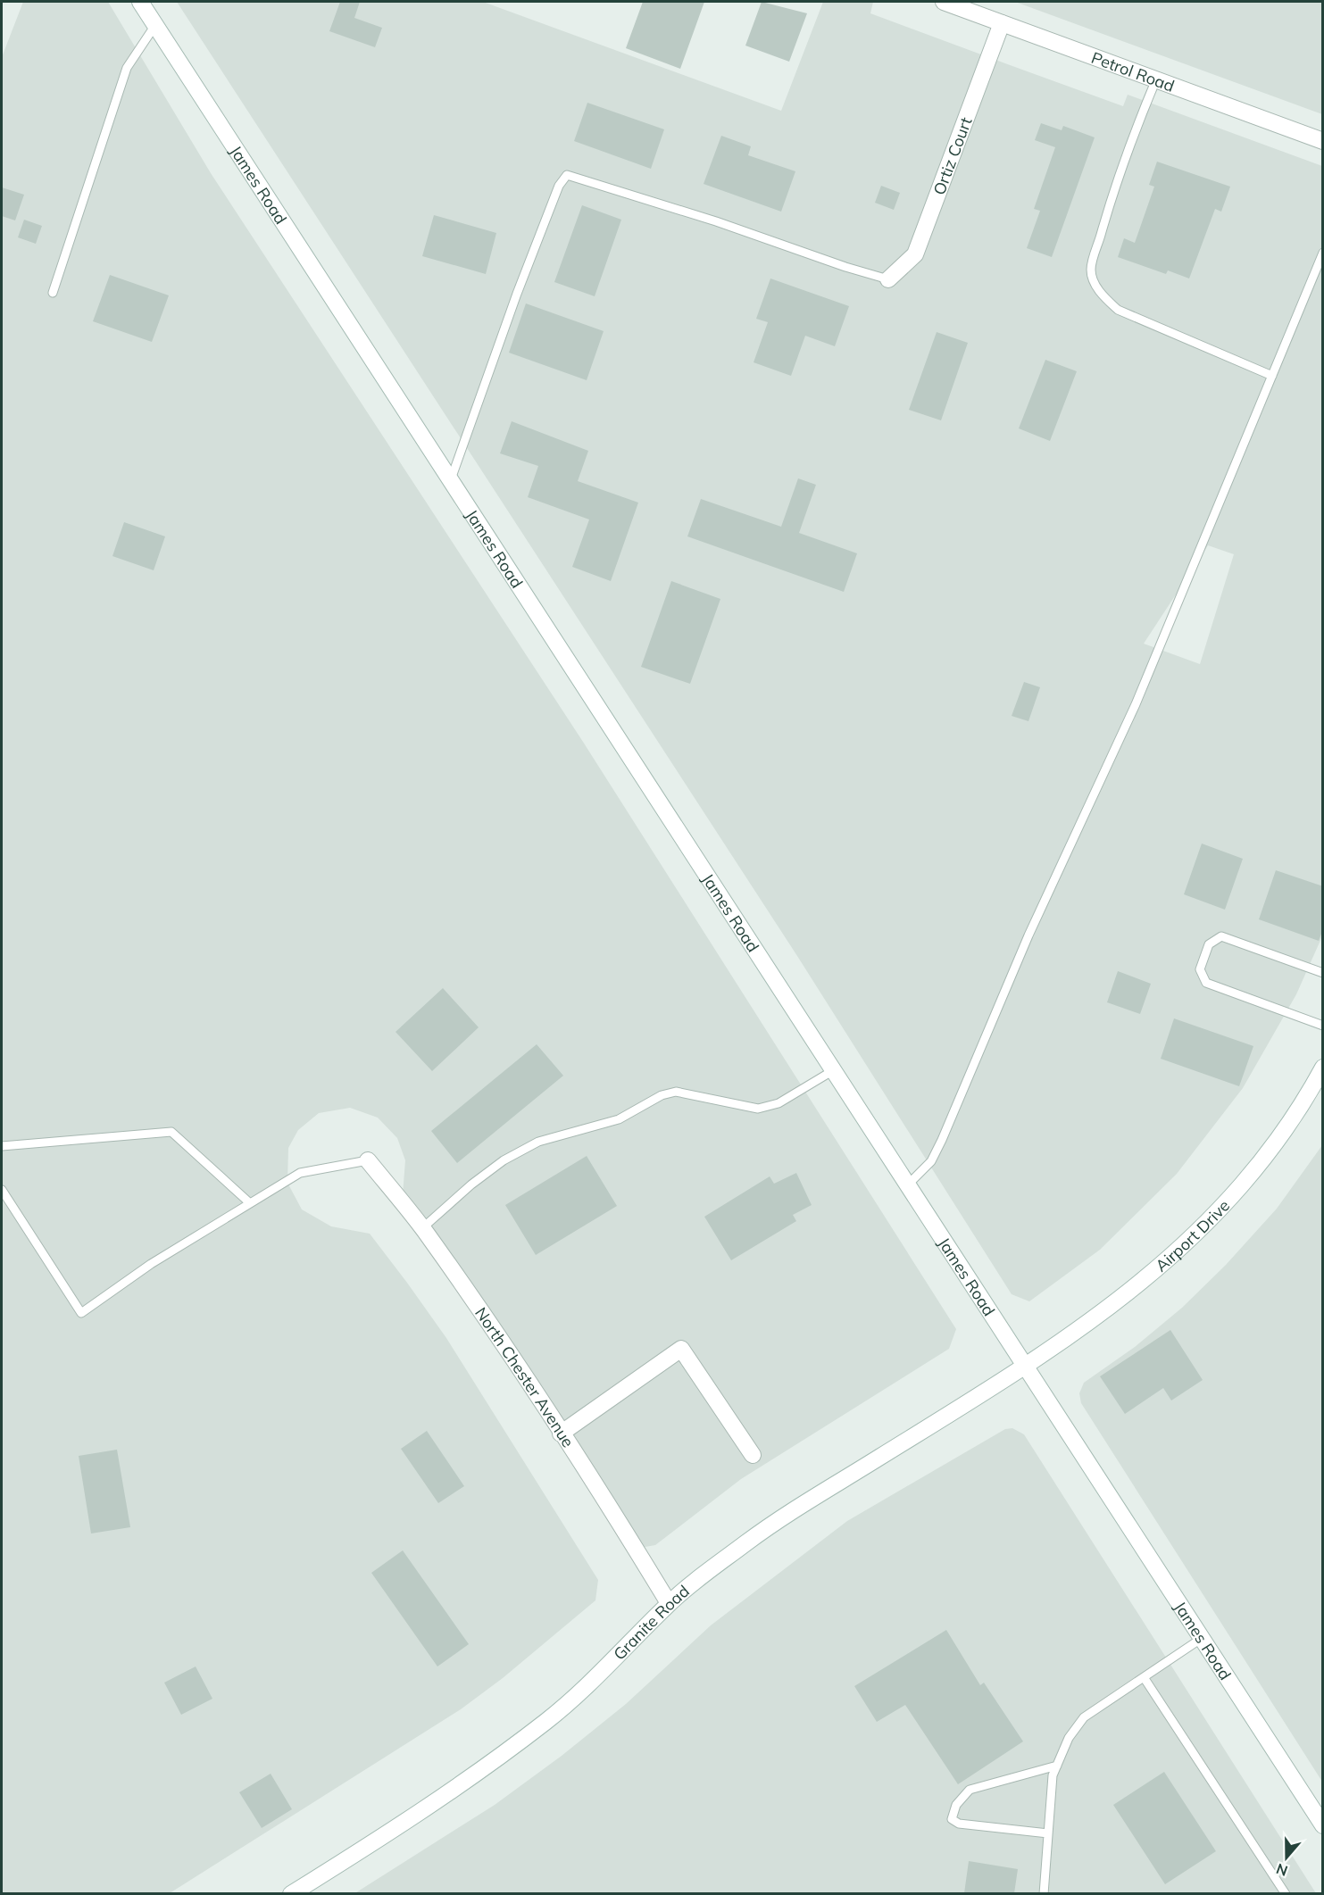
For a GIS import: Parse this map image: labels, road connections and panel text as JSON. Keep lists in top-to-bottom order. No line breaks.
{"streets":{"main road":["Petrol Road","Ortiz Court","James Road","Airport Drive","North Chester Avenue","Granite Road"]},"crossings":[["Petrol Road","Ortiz Court"],["James Road","Airport Drive"],["James Road","Granite Road"],["Airport Drive","Granite Road"],["North Chester Avenue","Granite Road"]],"north":"bottom"}
